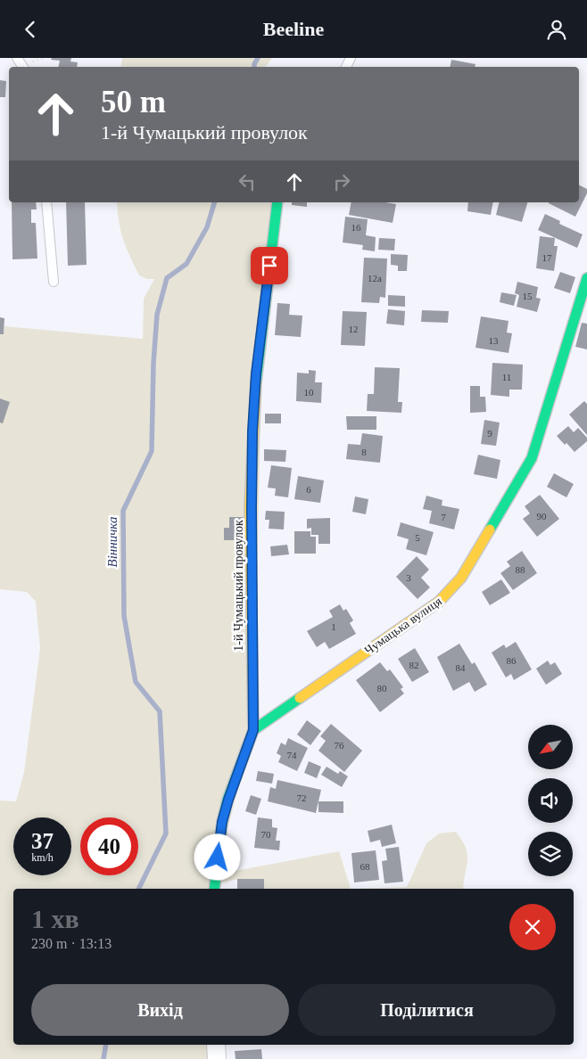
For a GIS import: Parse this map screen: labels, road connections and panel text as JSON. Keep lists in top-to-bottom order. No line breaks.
{"streets":{"street":["1-й Чумацький провулок","Чумацька вулиця"]},"crossings":[["1-й Чумацький провулок","Чумацька вулиця"]],"water":["Вінничка"],"house_numbers":["16","17","12а","15","12","13","11","10","9","8","6","90","7","5","88","3","1","86","82","84","80","76","74","72","70","68"],"north":"bottom left","page":{"header":"Beeline","turn":["50 m","1-й Чумацький провулок"],"speed":"37 km/h","limit":"40","heading":["1 хв","230 m · 13:13"],"buttons":["Вихід","Поділитися"]}}
